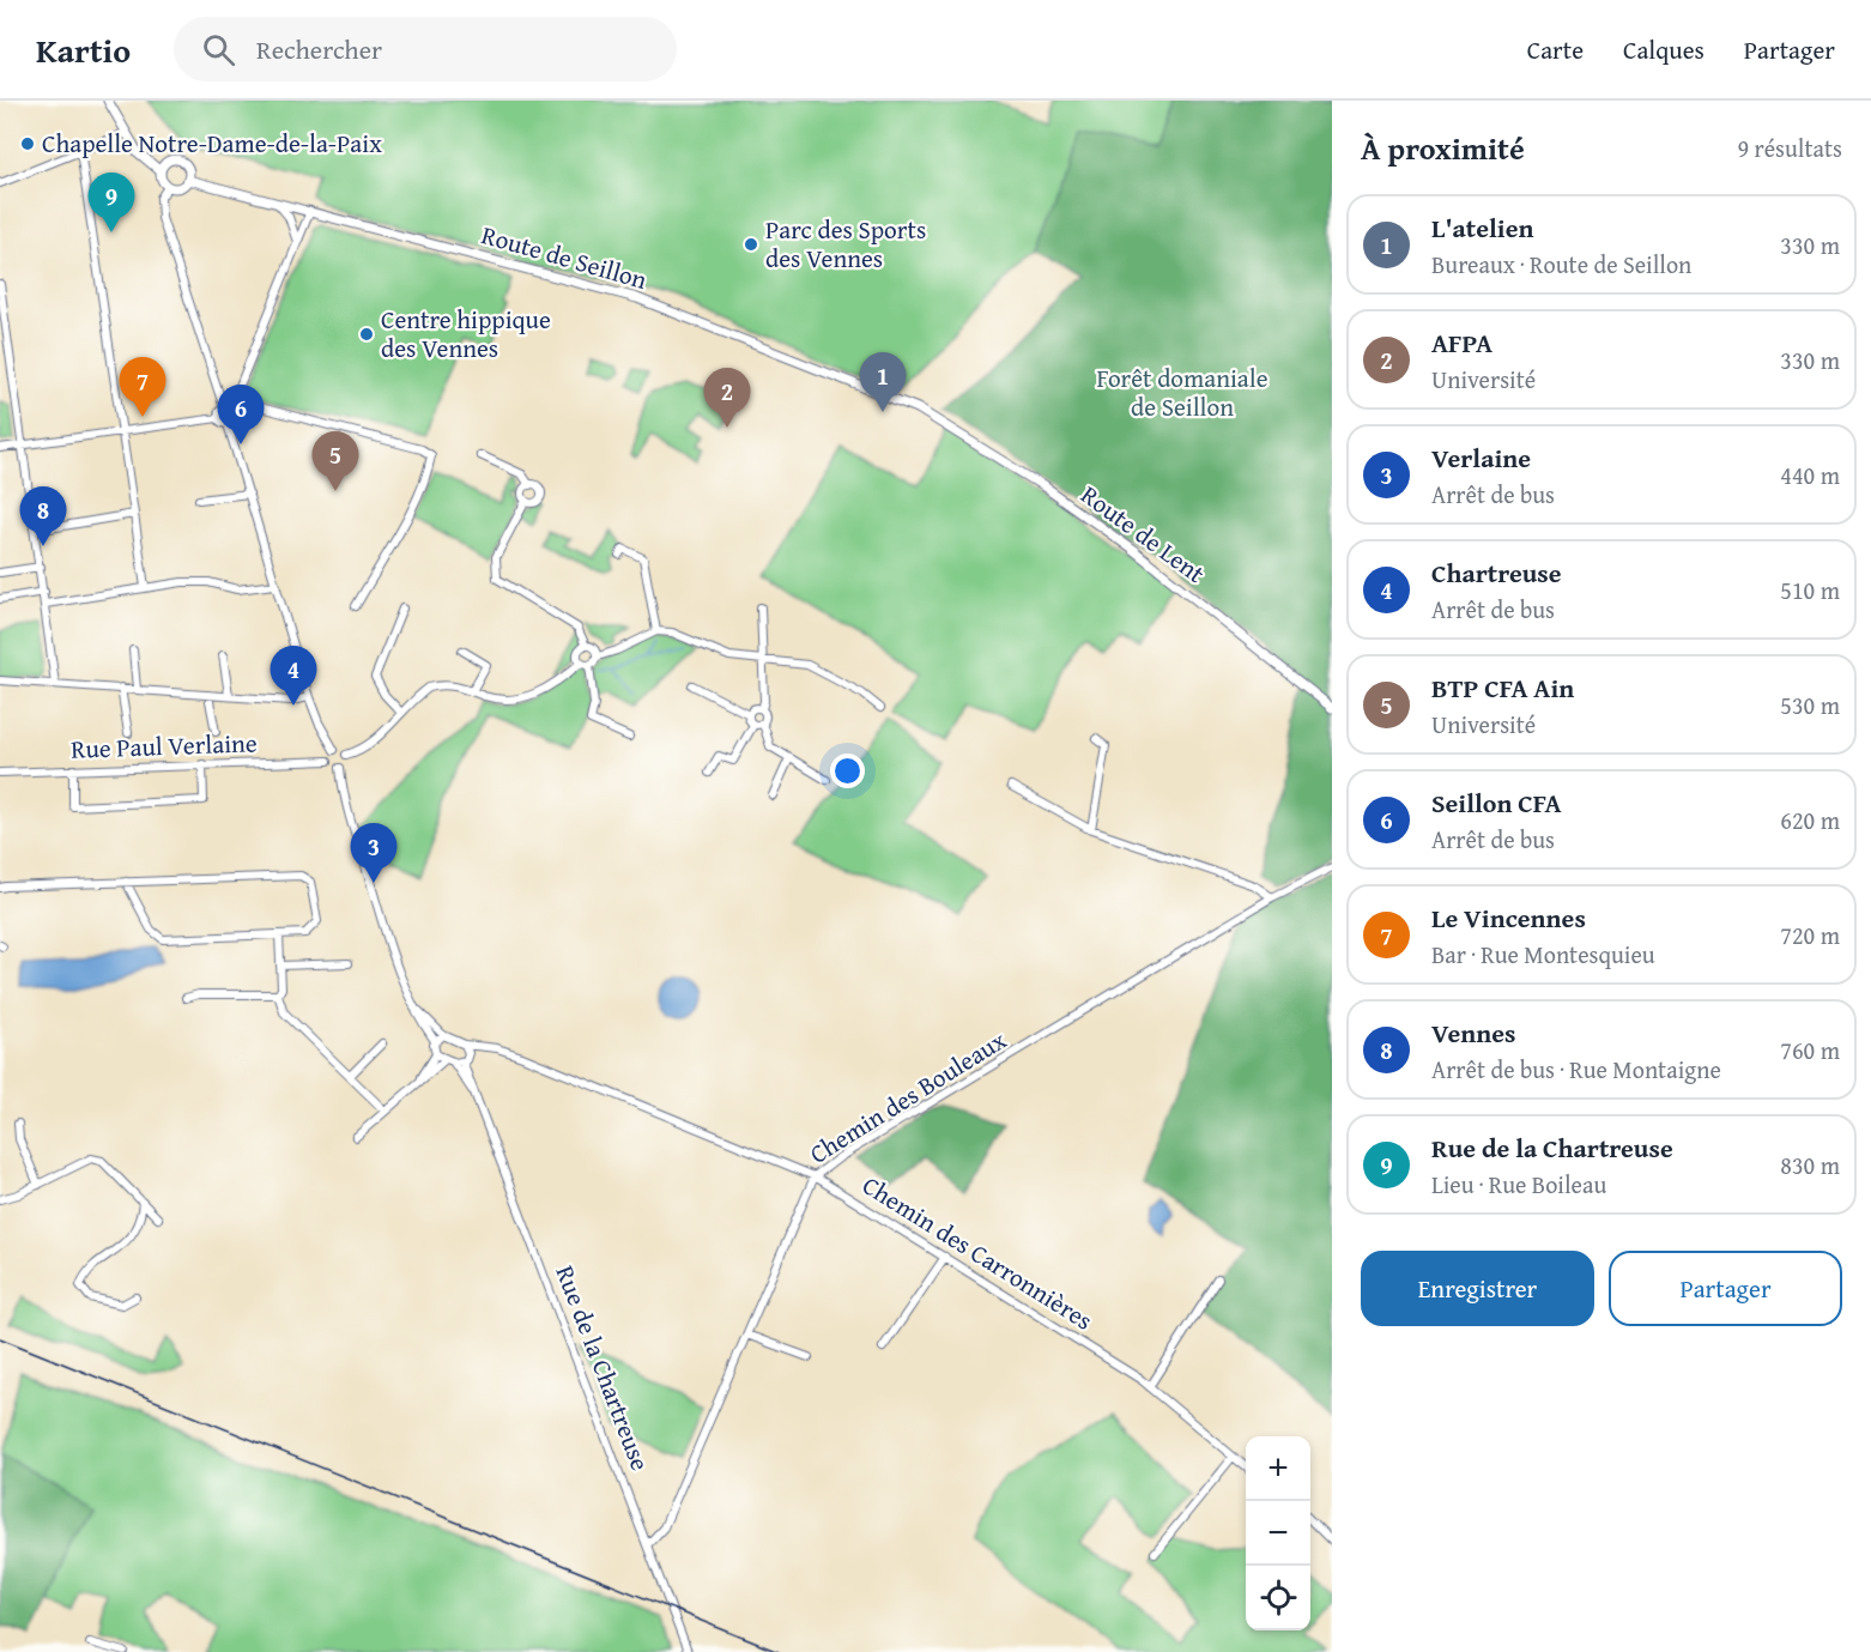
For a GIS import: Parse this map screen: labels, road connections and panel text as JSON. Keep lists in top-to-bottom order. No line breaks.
{"streets":{"street":["Route de Seillon","Route de Lent","Rue Paul Verlaine","Chemin des Bouleaux","Chemin des Carronnières","Rue de la Chartreuse"]},"crossings":[["Route de Seillon","Route de Lent"],["Chemin des Bouleaux","Chemin des Carronnières"],["Chemin des Bouleaux","Rue de la Chartreuse"]],"parks":["Forêt domaniale de Seillon"],"places":["Chapelle Notre-Dame-de-la-Paix","Parc des Sports des Vennes","Centre hippique des Vennes"],"page":{"header":"Kartio","search":"Rechercher","nav":["Carte","Calques","Partager"],"heading":["À proximité","9 résultats"],"pins":["9","1","7","2","6","5","8","4","3"],"list":[{"mark":"1","name":"L'atelien","note":"Bureaux · Route de Seillon","value":"330 m"},{"mark":"2","name":"AFPA","note":"Université","value":"330 m"},{"mark":"3","name":"Verlaine","note":"Arrêt de bus","value":"440 m"},{"mark":"4","name":"Chartreuse","note":"Arrêt de bus","value":"510 m"},{"mark":"5","name":"BTP CFA Ain","note":"Université","value":"530 m"},{"mark":"6","name":"Seillon CFA","note":"Arrêt de bus","value":"620 m"},{"mark":"7","name":"Le Vincennes","note":"Bar · Rue Montesquieu","value":"720 m"},{"mark":"8","name":"Vennes","note":"Arrêt de bus · Rue Montaigne","value":"760 m"},{"mark":"9","name":"Rue de la Chartreuse","note":"Lieu · Rue Boileau","value":"830 m"}],"buttons":["Enregistrer","Partager"],"map_buttons":["+","−"]}}
